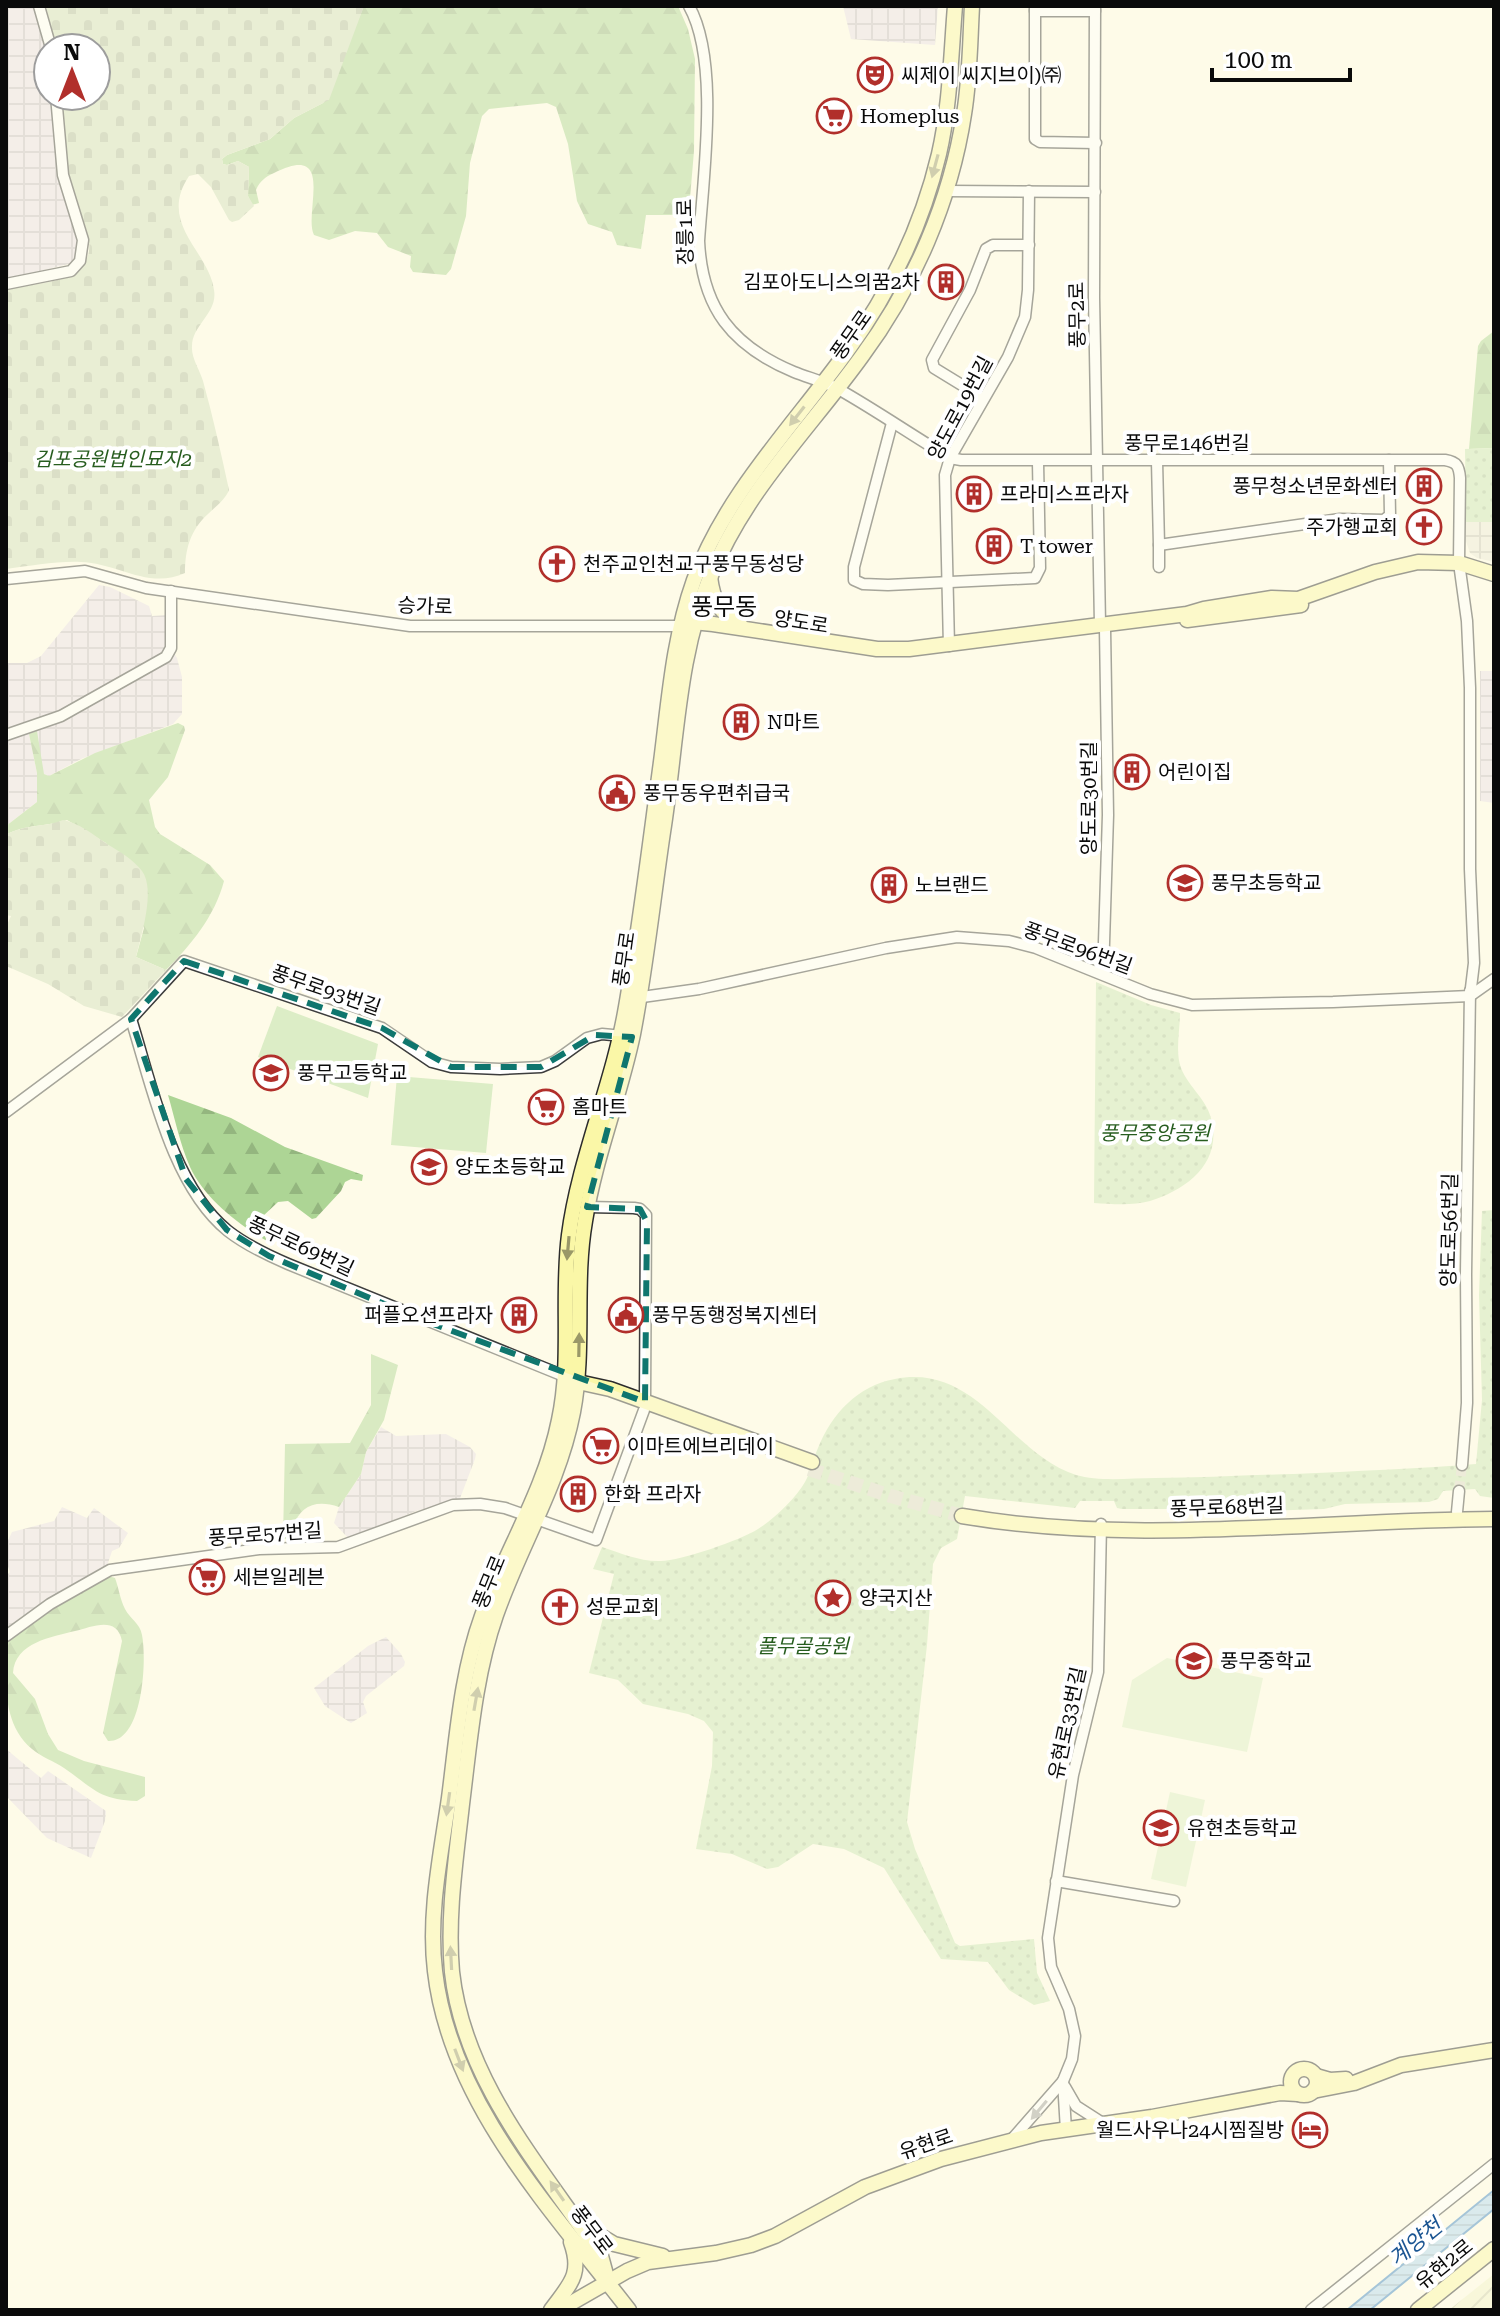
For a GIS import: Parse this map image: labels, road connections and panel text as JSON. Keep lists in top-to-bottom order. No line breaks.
{"streets":{"street":["장릉1로","풍무2로","풍무로","양도로19번길","풍무로146번길","승가로","양도로","양도로30번길","풍무로96번길","풍무로93번길","양도로56번길","풍무로69번길","풍무로68번길","풍무로57번길","유현로33번길","유현로","유현2로"]},"crossings":[["장릉1로","풍무로"],["장릉1로","풍무로146번길"],["풍무2로","풍무로146번길"],["풍무2로","양도로"],["풍무2로","양도로30번길"],["풍무로","풍무로146번길"],["풍무로","승가로"],["풍무로","양도로"],["풍무로","풍무로96번길"],["풍무로","풍무로93번길"],["풍무로","풍무로69번길"],["풍무로","풍무로57번길"],["풍무로","유현로"],["양도로19번길","풍무로146번길"],["양도로19번길","양도로"],["풍무로146번길","양도로"],["풍무로146번길","양도로56번길"],["승가로","양도로"],["양도로","양도로30번길"],["양도로","양도로56번길"],["양도로30번길","풍무로96번길"],["풍무로96번길","양도로56번길"],["풍무로93번길","풍무로69번길"],["풍무로68번길","유현로33번길"],["유현로33번길","유현로"]],"districts":["풍무동"],"water":["계양천"],"parks":["김포공원법인묘지2","풍무중앙공원","풀무골공원"],"places":{"theatre":["씨제이 씨지브이)㈜"],"supermarket":["Homeplus","홈마트","이마트에브리데이","세븐일레븐"],"building":["김포아도니스의꿈2차","풍무청소년문화센터","프라미스프라자","T tower","N마트","어린이집","노브랜드","퍼플오션프라자","한화 프라자"],"church":["주가행교회","천주교인천교구풍무동성당","성문교회"],"public building":["풍무동우편취급국","풍무동행정복지센터"],"school or university":["풍무초등학교","풍무고등학교","양도초등학교","풍무중학교","유현초등학교"],"place":["양국지산"],"hotel":["월드사우나24시찜질방"]},"scale_bar":"100 m","north":"top"}
